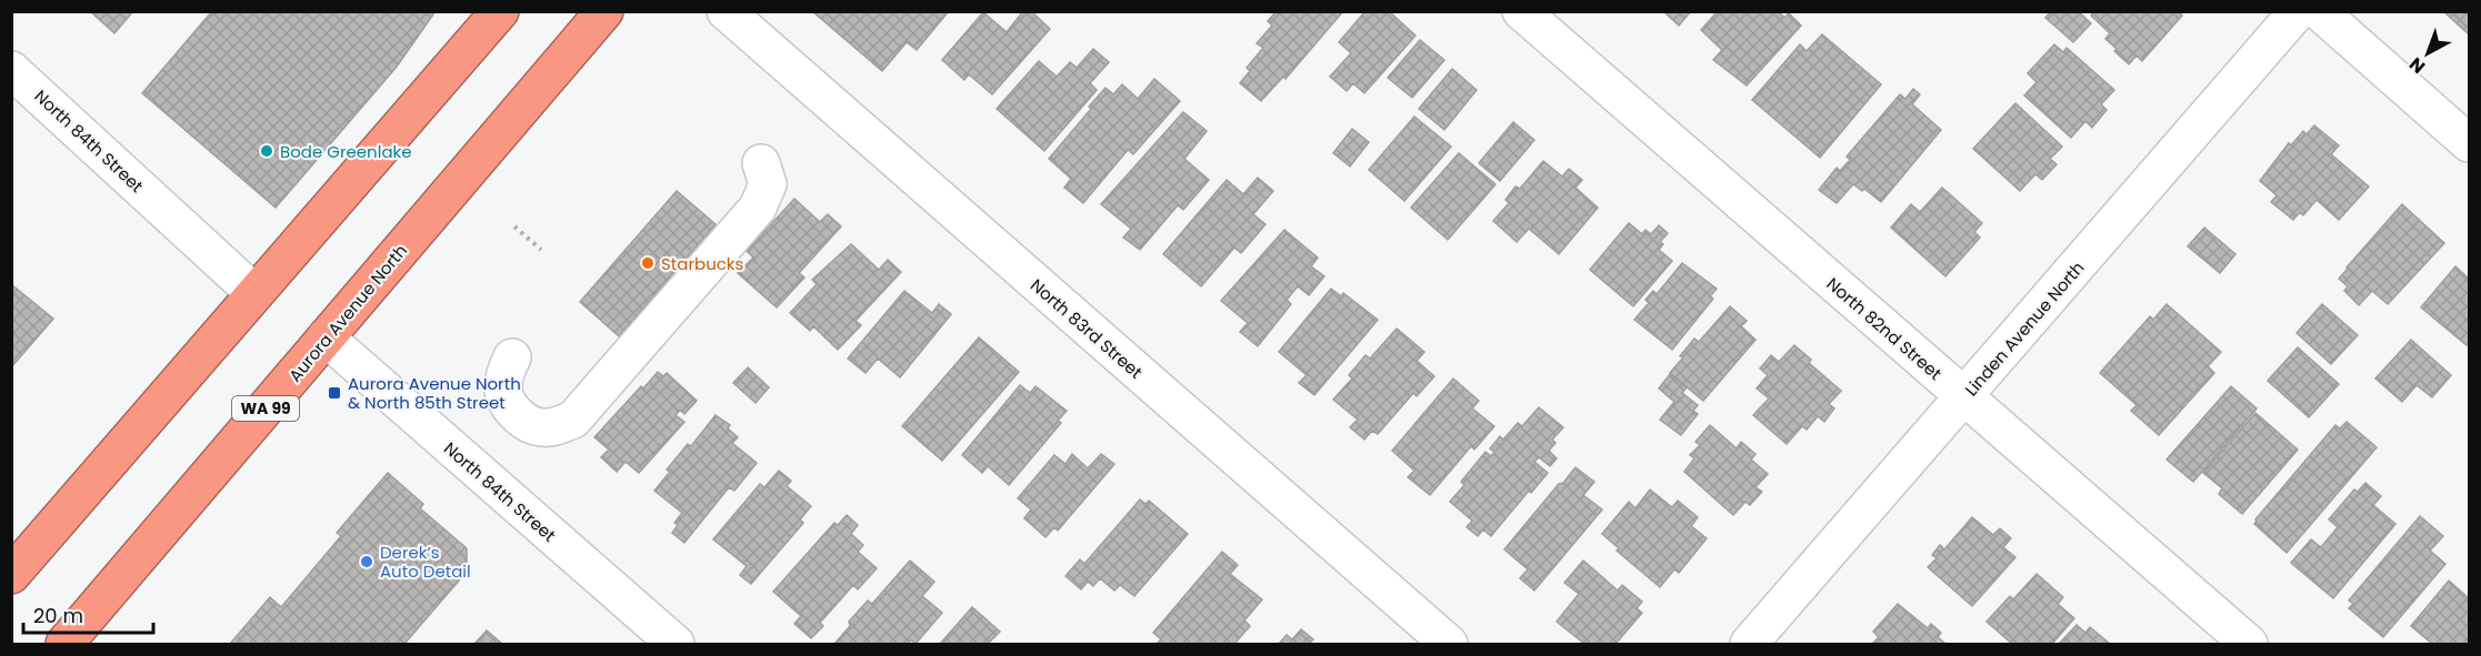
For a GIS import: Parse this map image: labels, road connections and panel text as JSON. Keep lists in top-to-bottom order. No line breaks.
{"streets":{"highway":["Aurora Avenue North","WA 99"],"street":["North 84th Street","North 83rd Street","North 82nd Street","Linden Avenue North"]},"crossings":[["North 84th Street","Aurora Avenue North"],["North 82nd Street","Linden Avenue North"]],"places":{"other":["Bode Greenlake","Starbucks","Derek’s Auto Detail"],"transit":["Aurora Avenue North & North 85th Street"]},"scale_bar":"20 m","north":"bottom left"}
